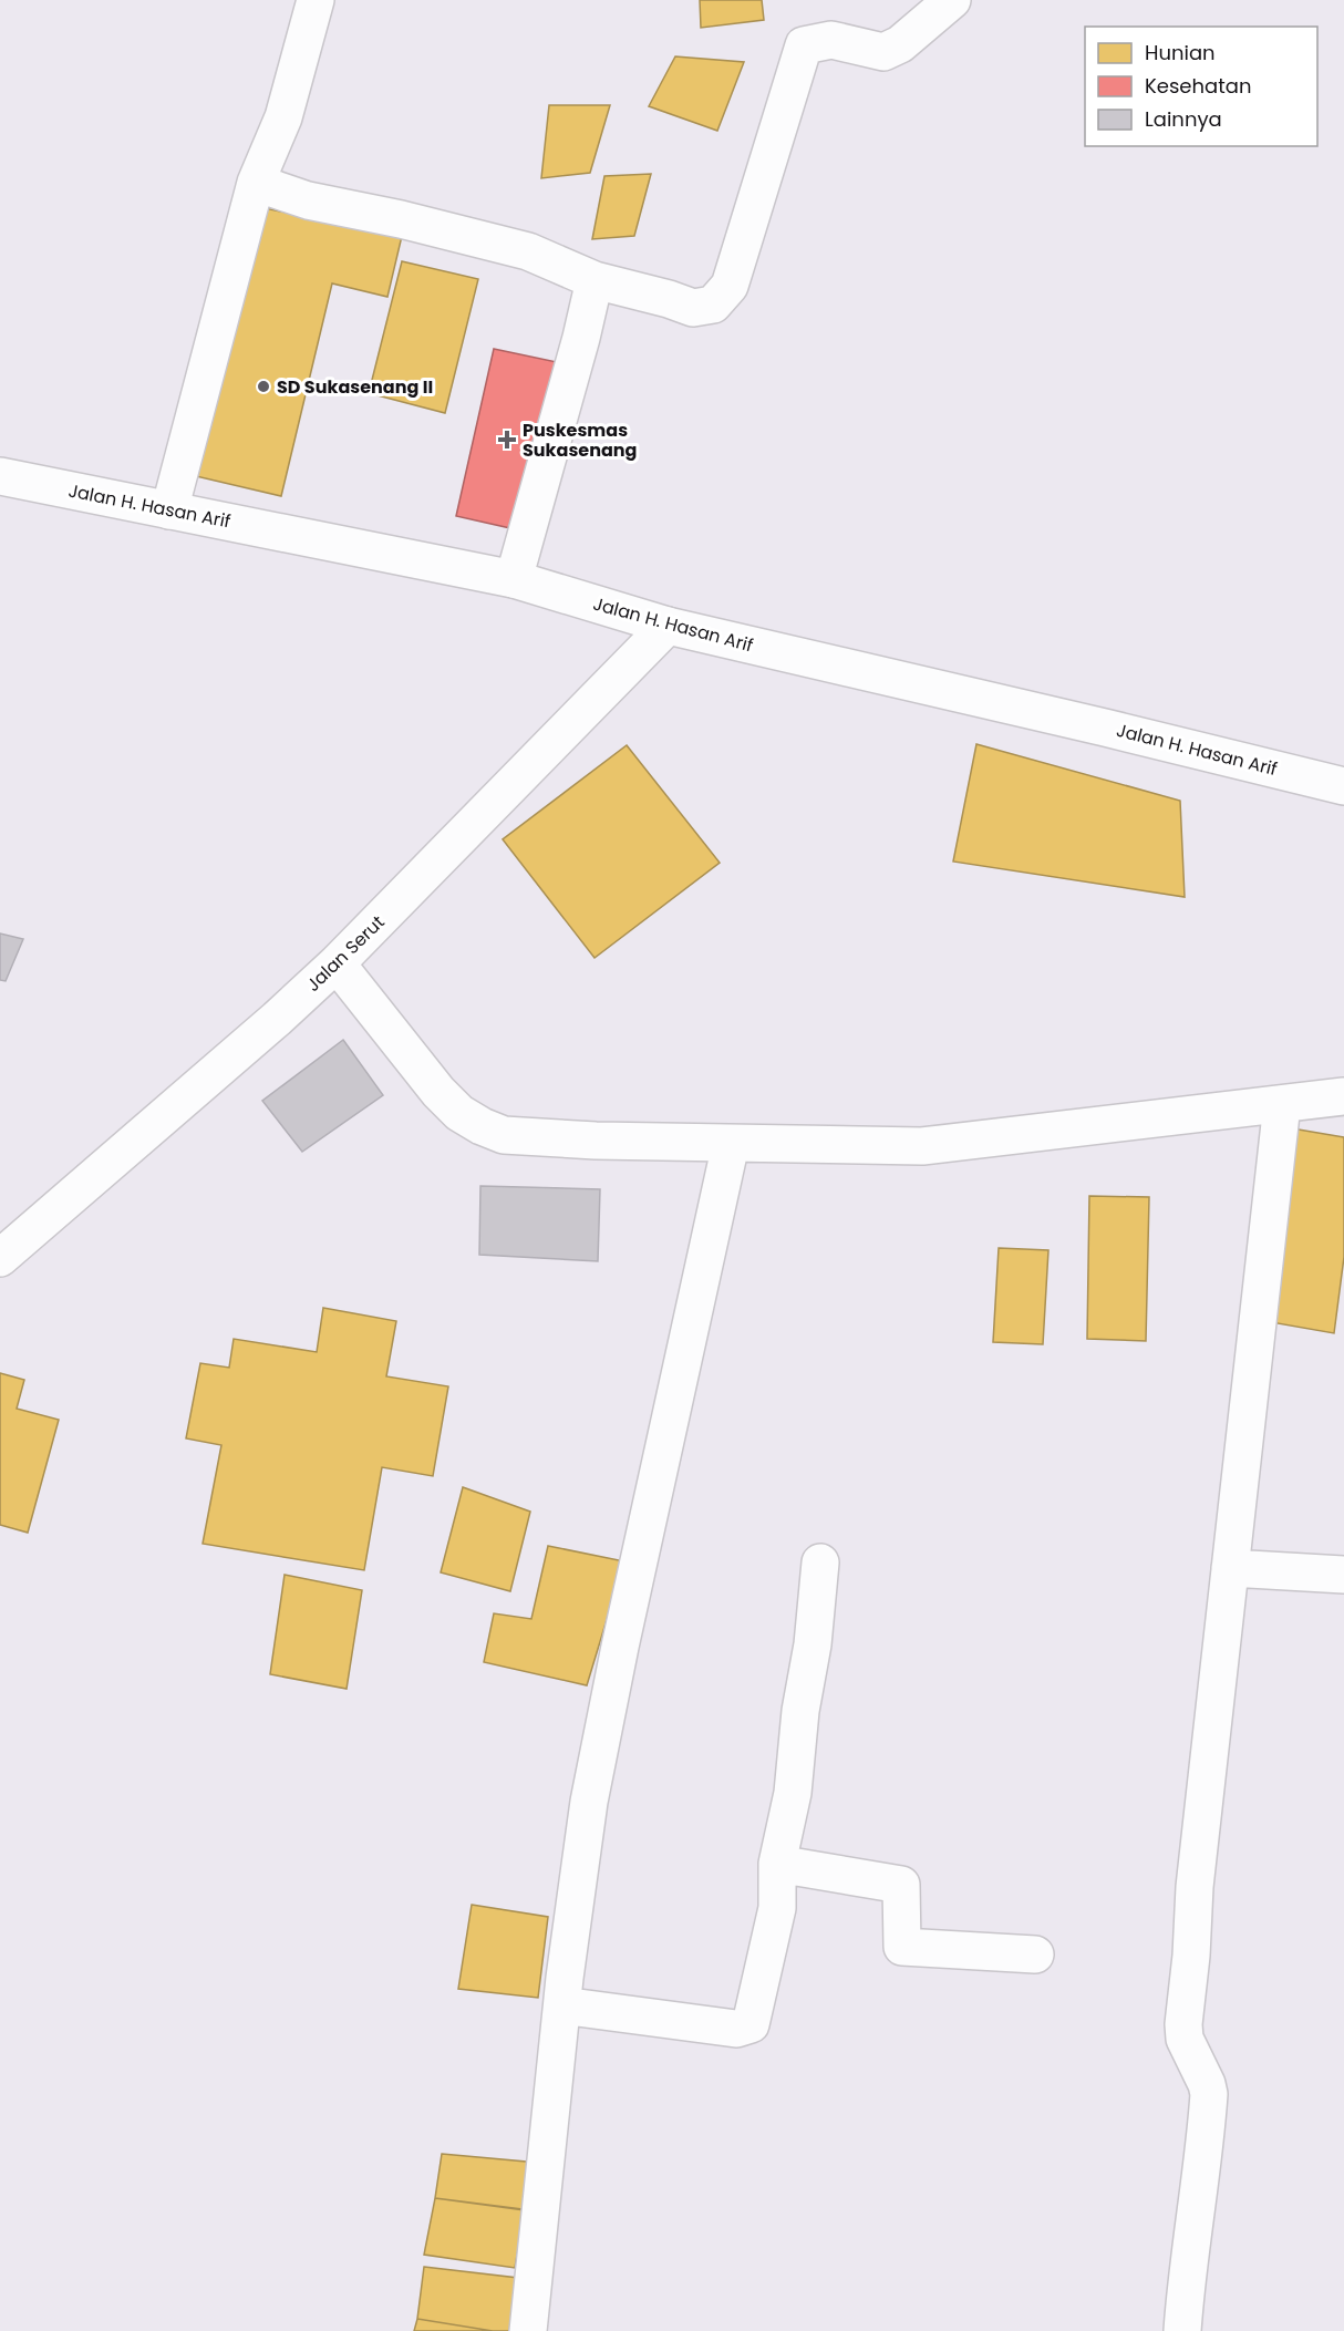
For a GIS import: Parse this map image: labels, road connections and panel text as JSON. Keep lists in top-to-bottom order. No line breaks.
{"streets":{"street":["Jalan H. Hasan Arif","Jalan Serut"]},"crossings":[["Jalan H. Hasan Arif","Jalan Serut"]],"places":{"other":["SD Sukasenang II"],"health":["Puskesmas Sukasenang"]},"legend":["Hunian","Kesehatan","Lainnya"]}
